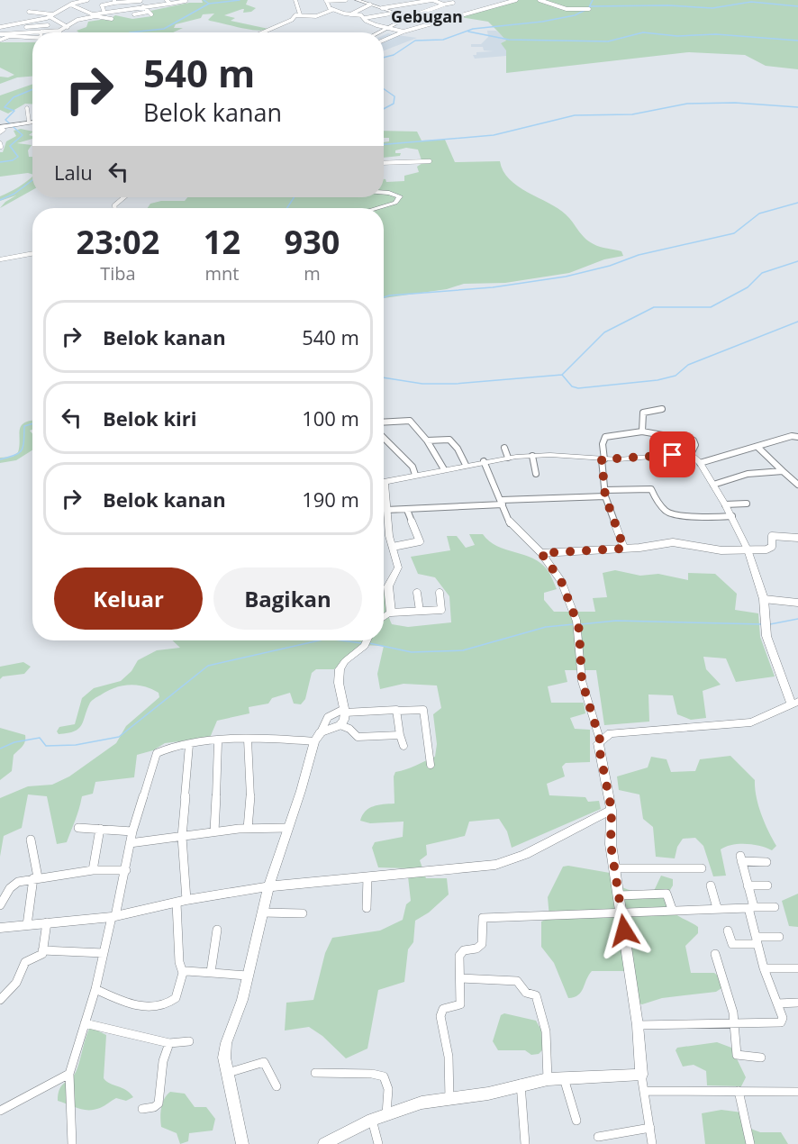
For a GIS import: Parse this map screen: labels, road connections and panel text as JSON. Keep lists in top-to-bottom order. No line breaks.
{"districts":["Gebugan"],"page":{"turn":["540 m","Belok kanan"],"then":"Lalu","eta":["23:02","Tiba","12","mnt","930","m"],"list":[{"name":"Belok kanan","value":"540 m"},{"name":"Belok kiri","value":"100 m"},{"name":"Belok kanan","value":"190 m"}],"buttons":["Keluar","Bagikan"]}}
